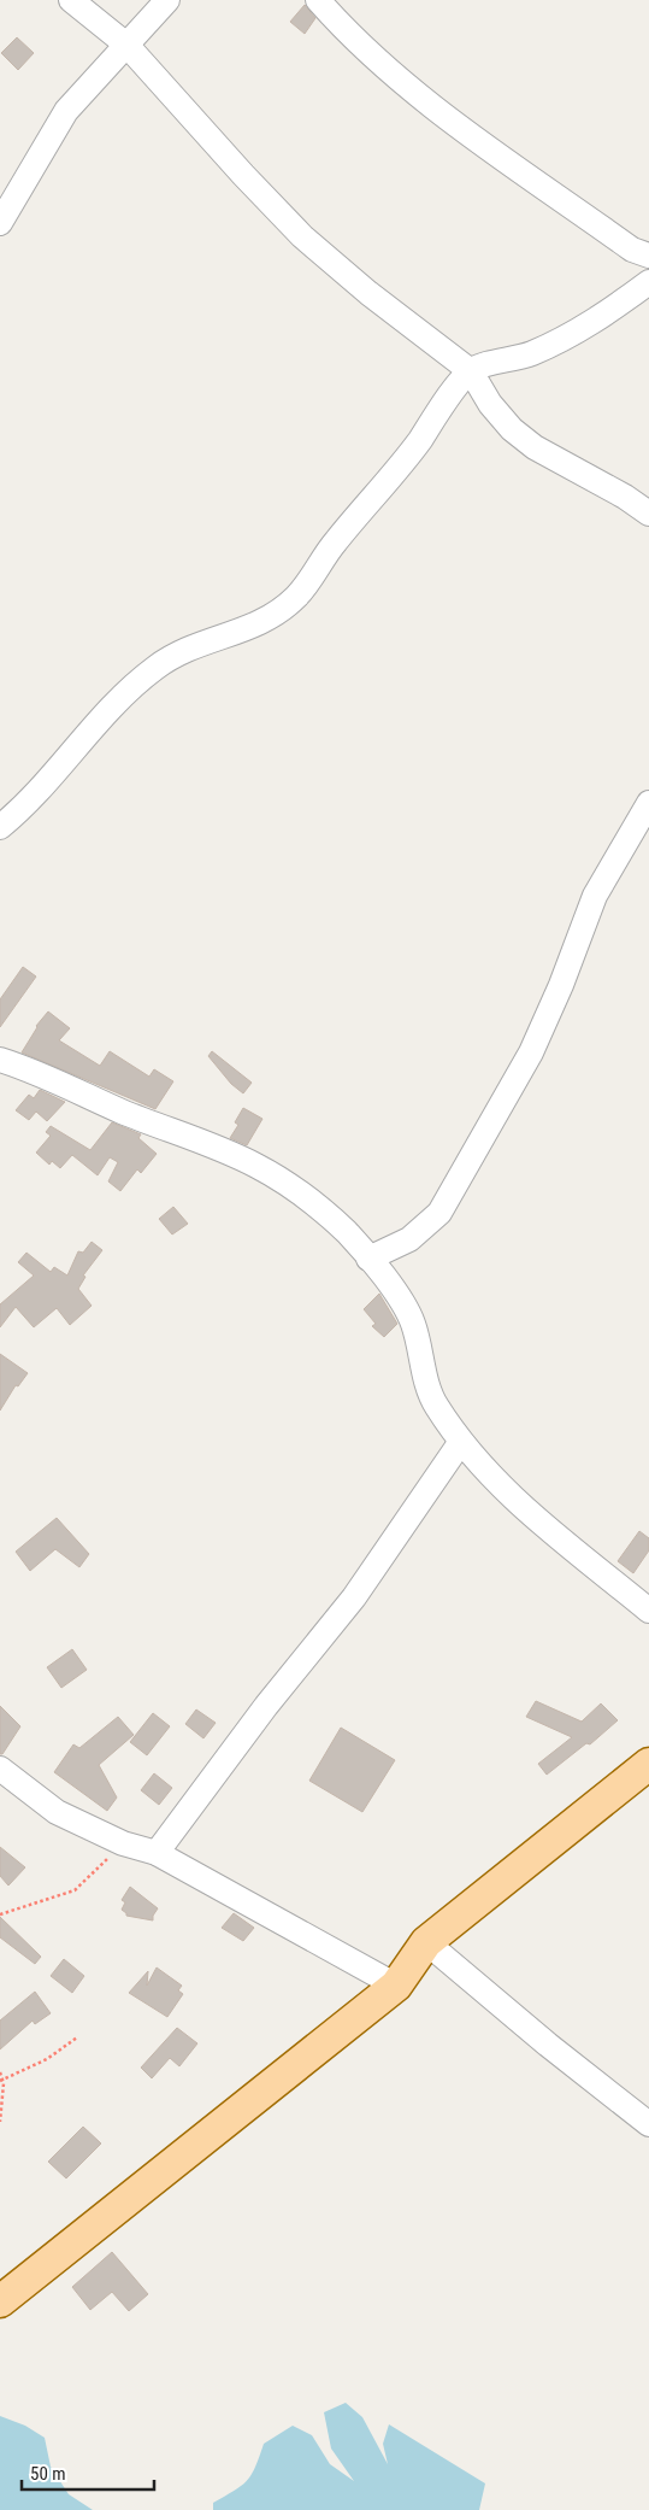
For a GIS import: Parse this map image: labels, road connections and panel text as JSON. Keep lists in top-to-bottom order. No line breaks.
{"scale_bar":"50 m"}
